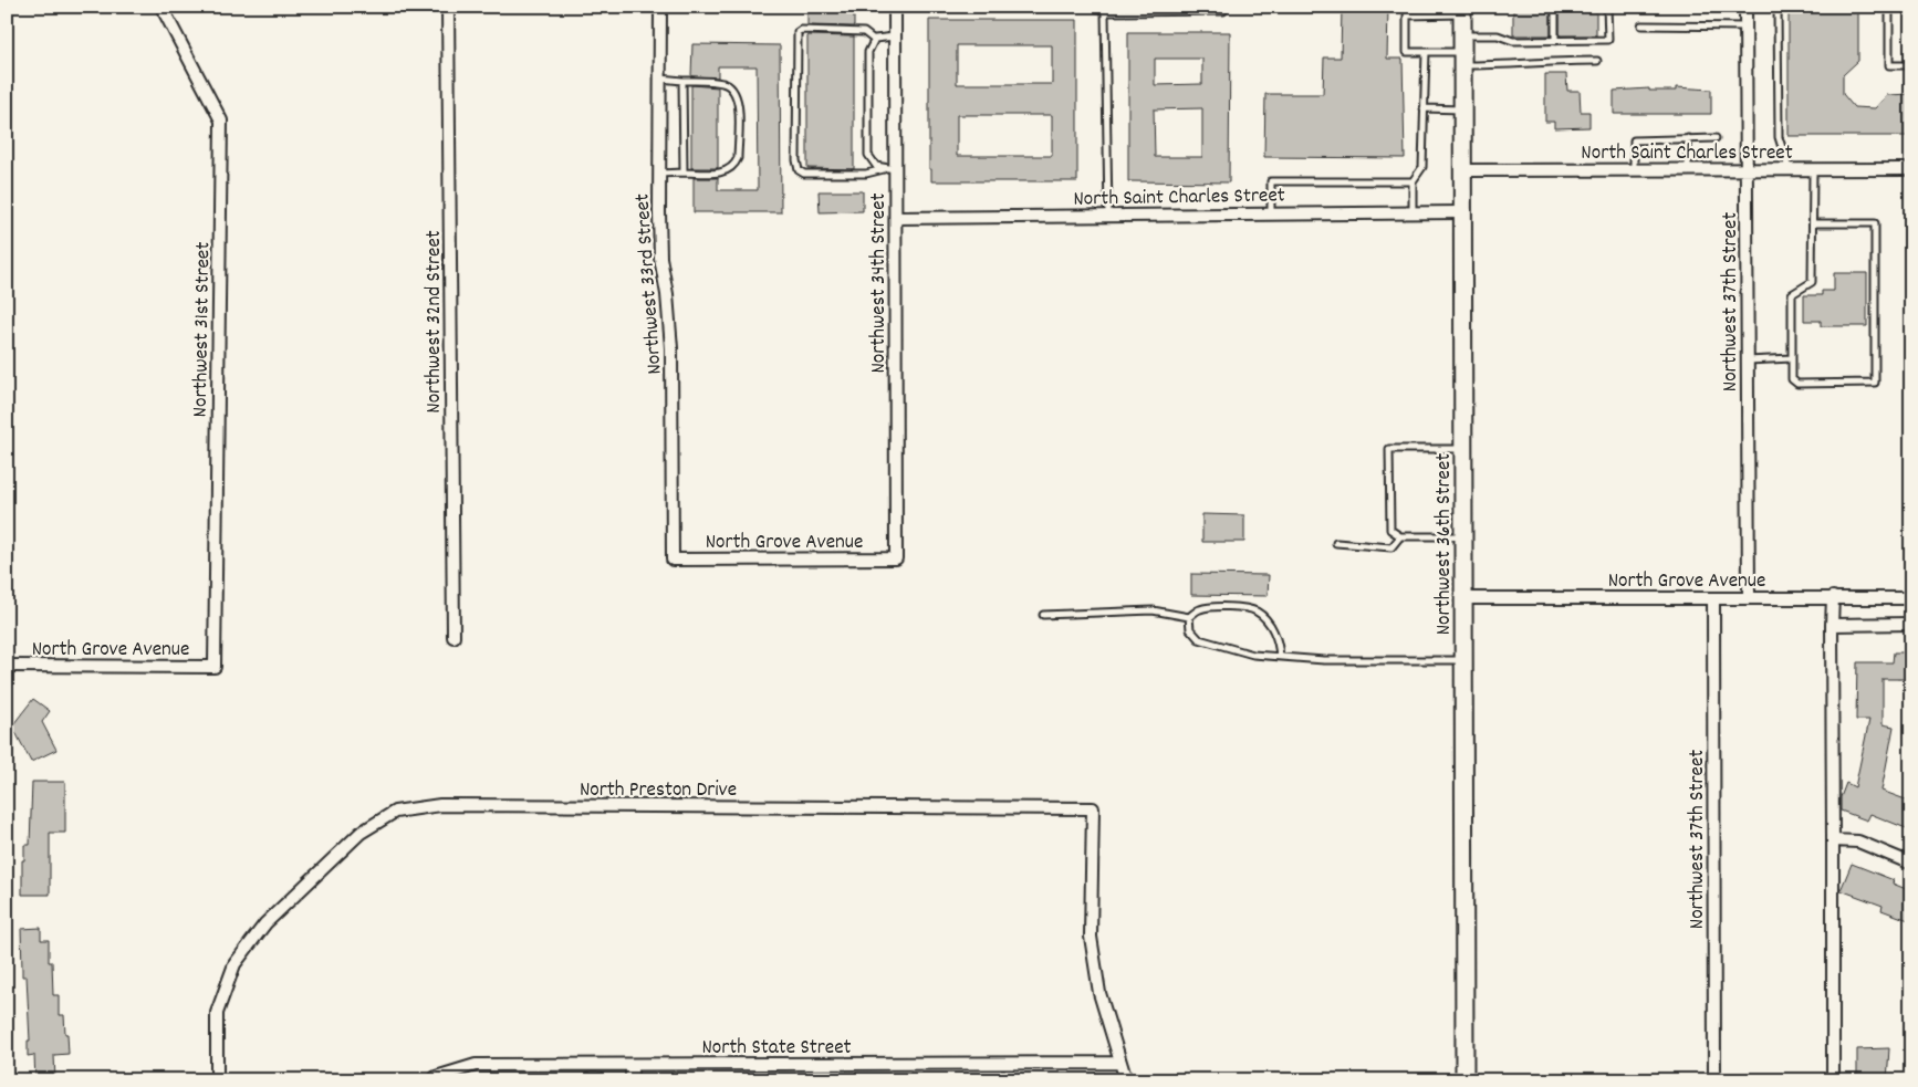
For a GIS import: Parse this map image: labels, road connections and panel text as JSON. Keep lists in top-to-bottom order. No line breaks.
{"streets":{"main road":["Northwest 36th Street"],"street":["North Saint Charles Street","Northwest 34th Street","Northwest 33rd Street","Northwest 37th Street","Northwest 32nd Street","Northwest 31st Street","North Grove Avenue","North Preston Drive","North State Street"]},"crossings":[["North Saint Charles Street","Northwest 34th Street"],["North Saint Charles Street","Northwest 37th Street"],["North Saint Charles Street","Northwest 36th Street"],["Northwest 34th Street","North Grove Avenue"],["Northwest 33rd Street","North Grove Avenue"],["Northwest 37th Street","North Grove Avenue"],["Northwest 31st Street","North Grove Avenue"],["North Grove Avenue","Northwest 36th Street"],["North Preston Drive","North State Street"]]}
